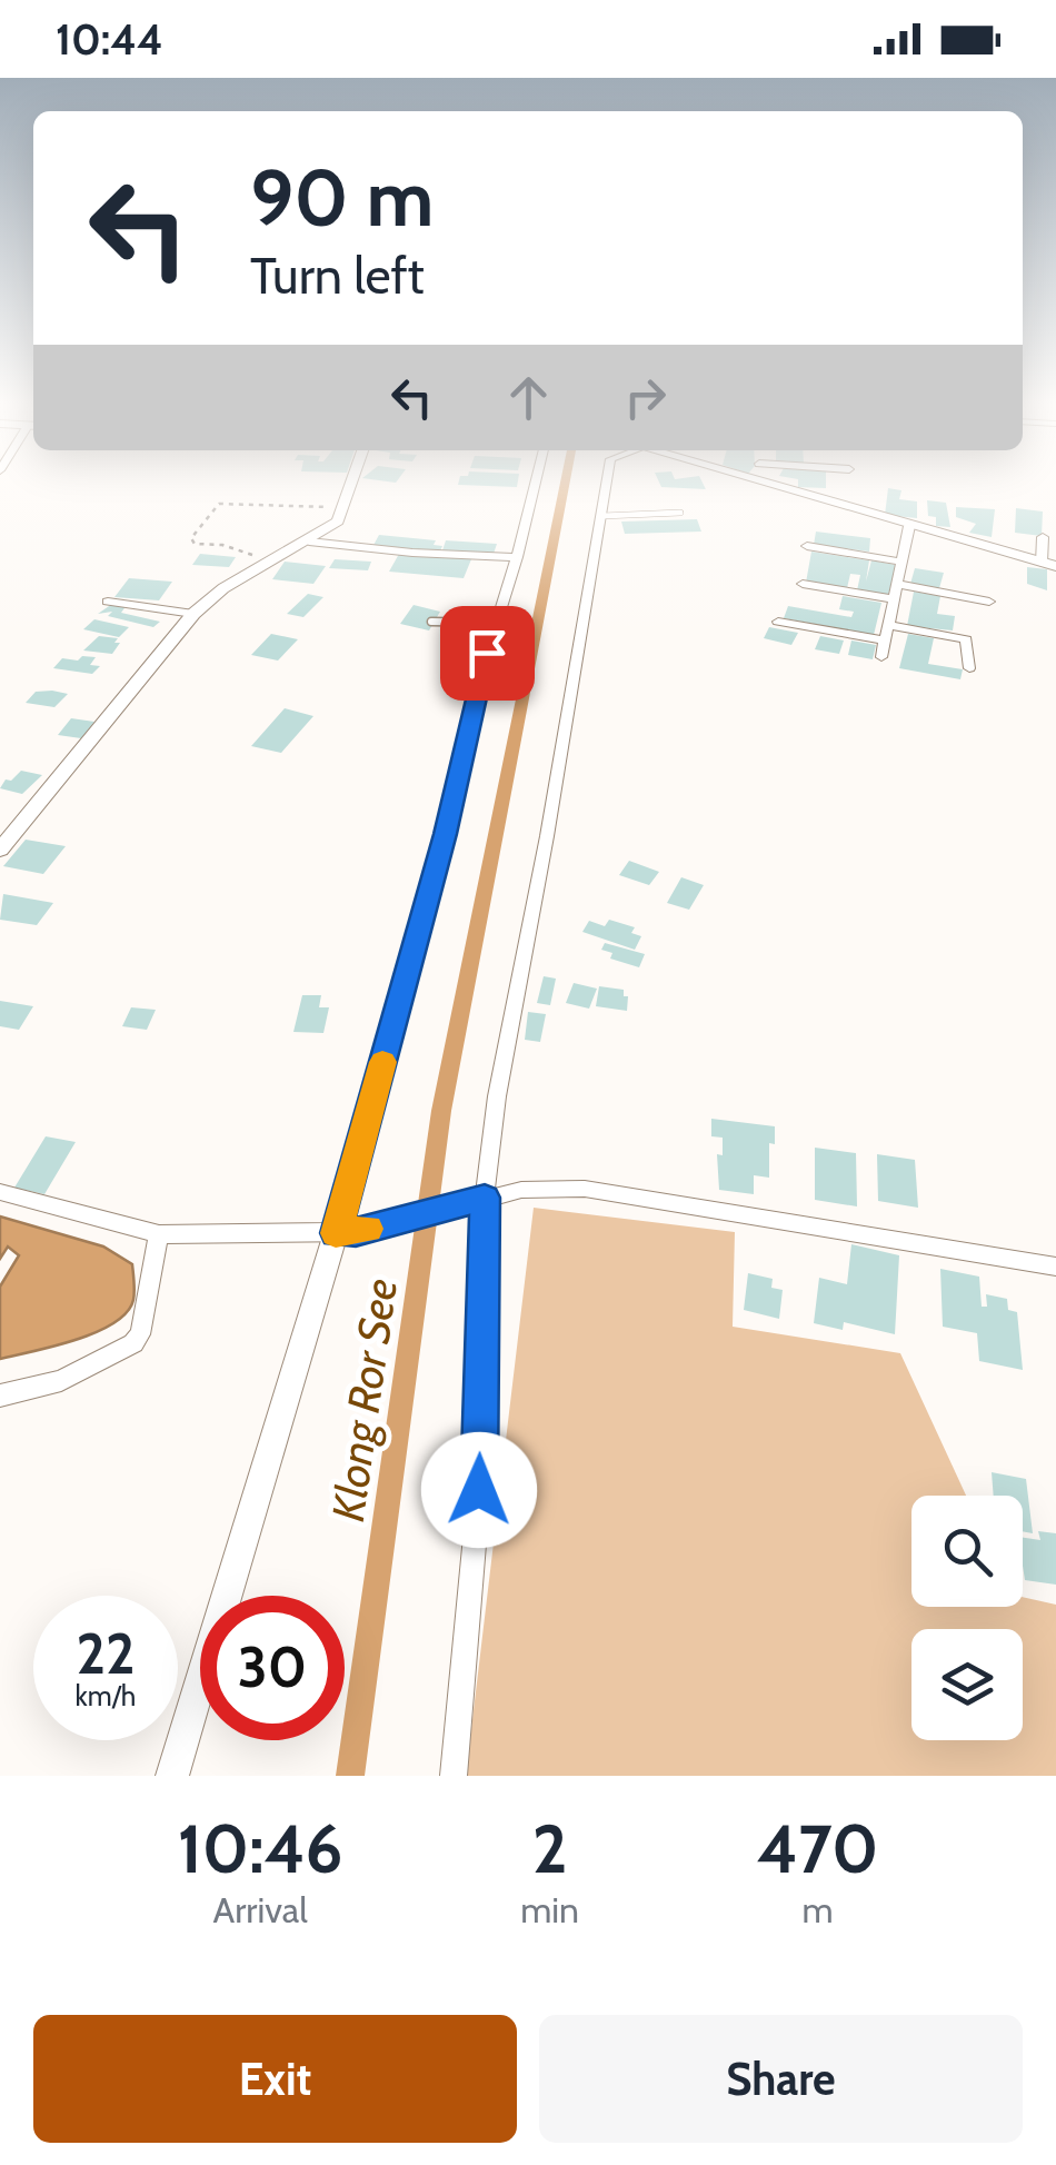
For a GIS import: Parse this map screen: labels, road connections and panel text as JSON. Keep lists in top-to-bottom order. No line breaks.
{"water":["Klong Ror See"],"page":{"status":"10:44","turn":["90 m","Turn left"],"speed":"22 km/h","limit":"30","eta":["10:46","Arrival","2","min","470","m"],"buttons":["Exit","Share"]}}
